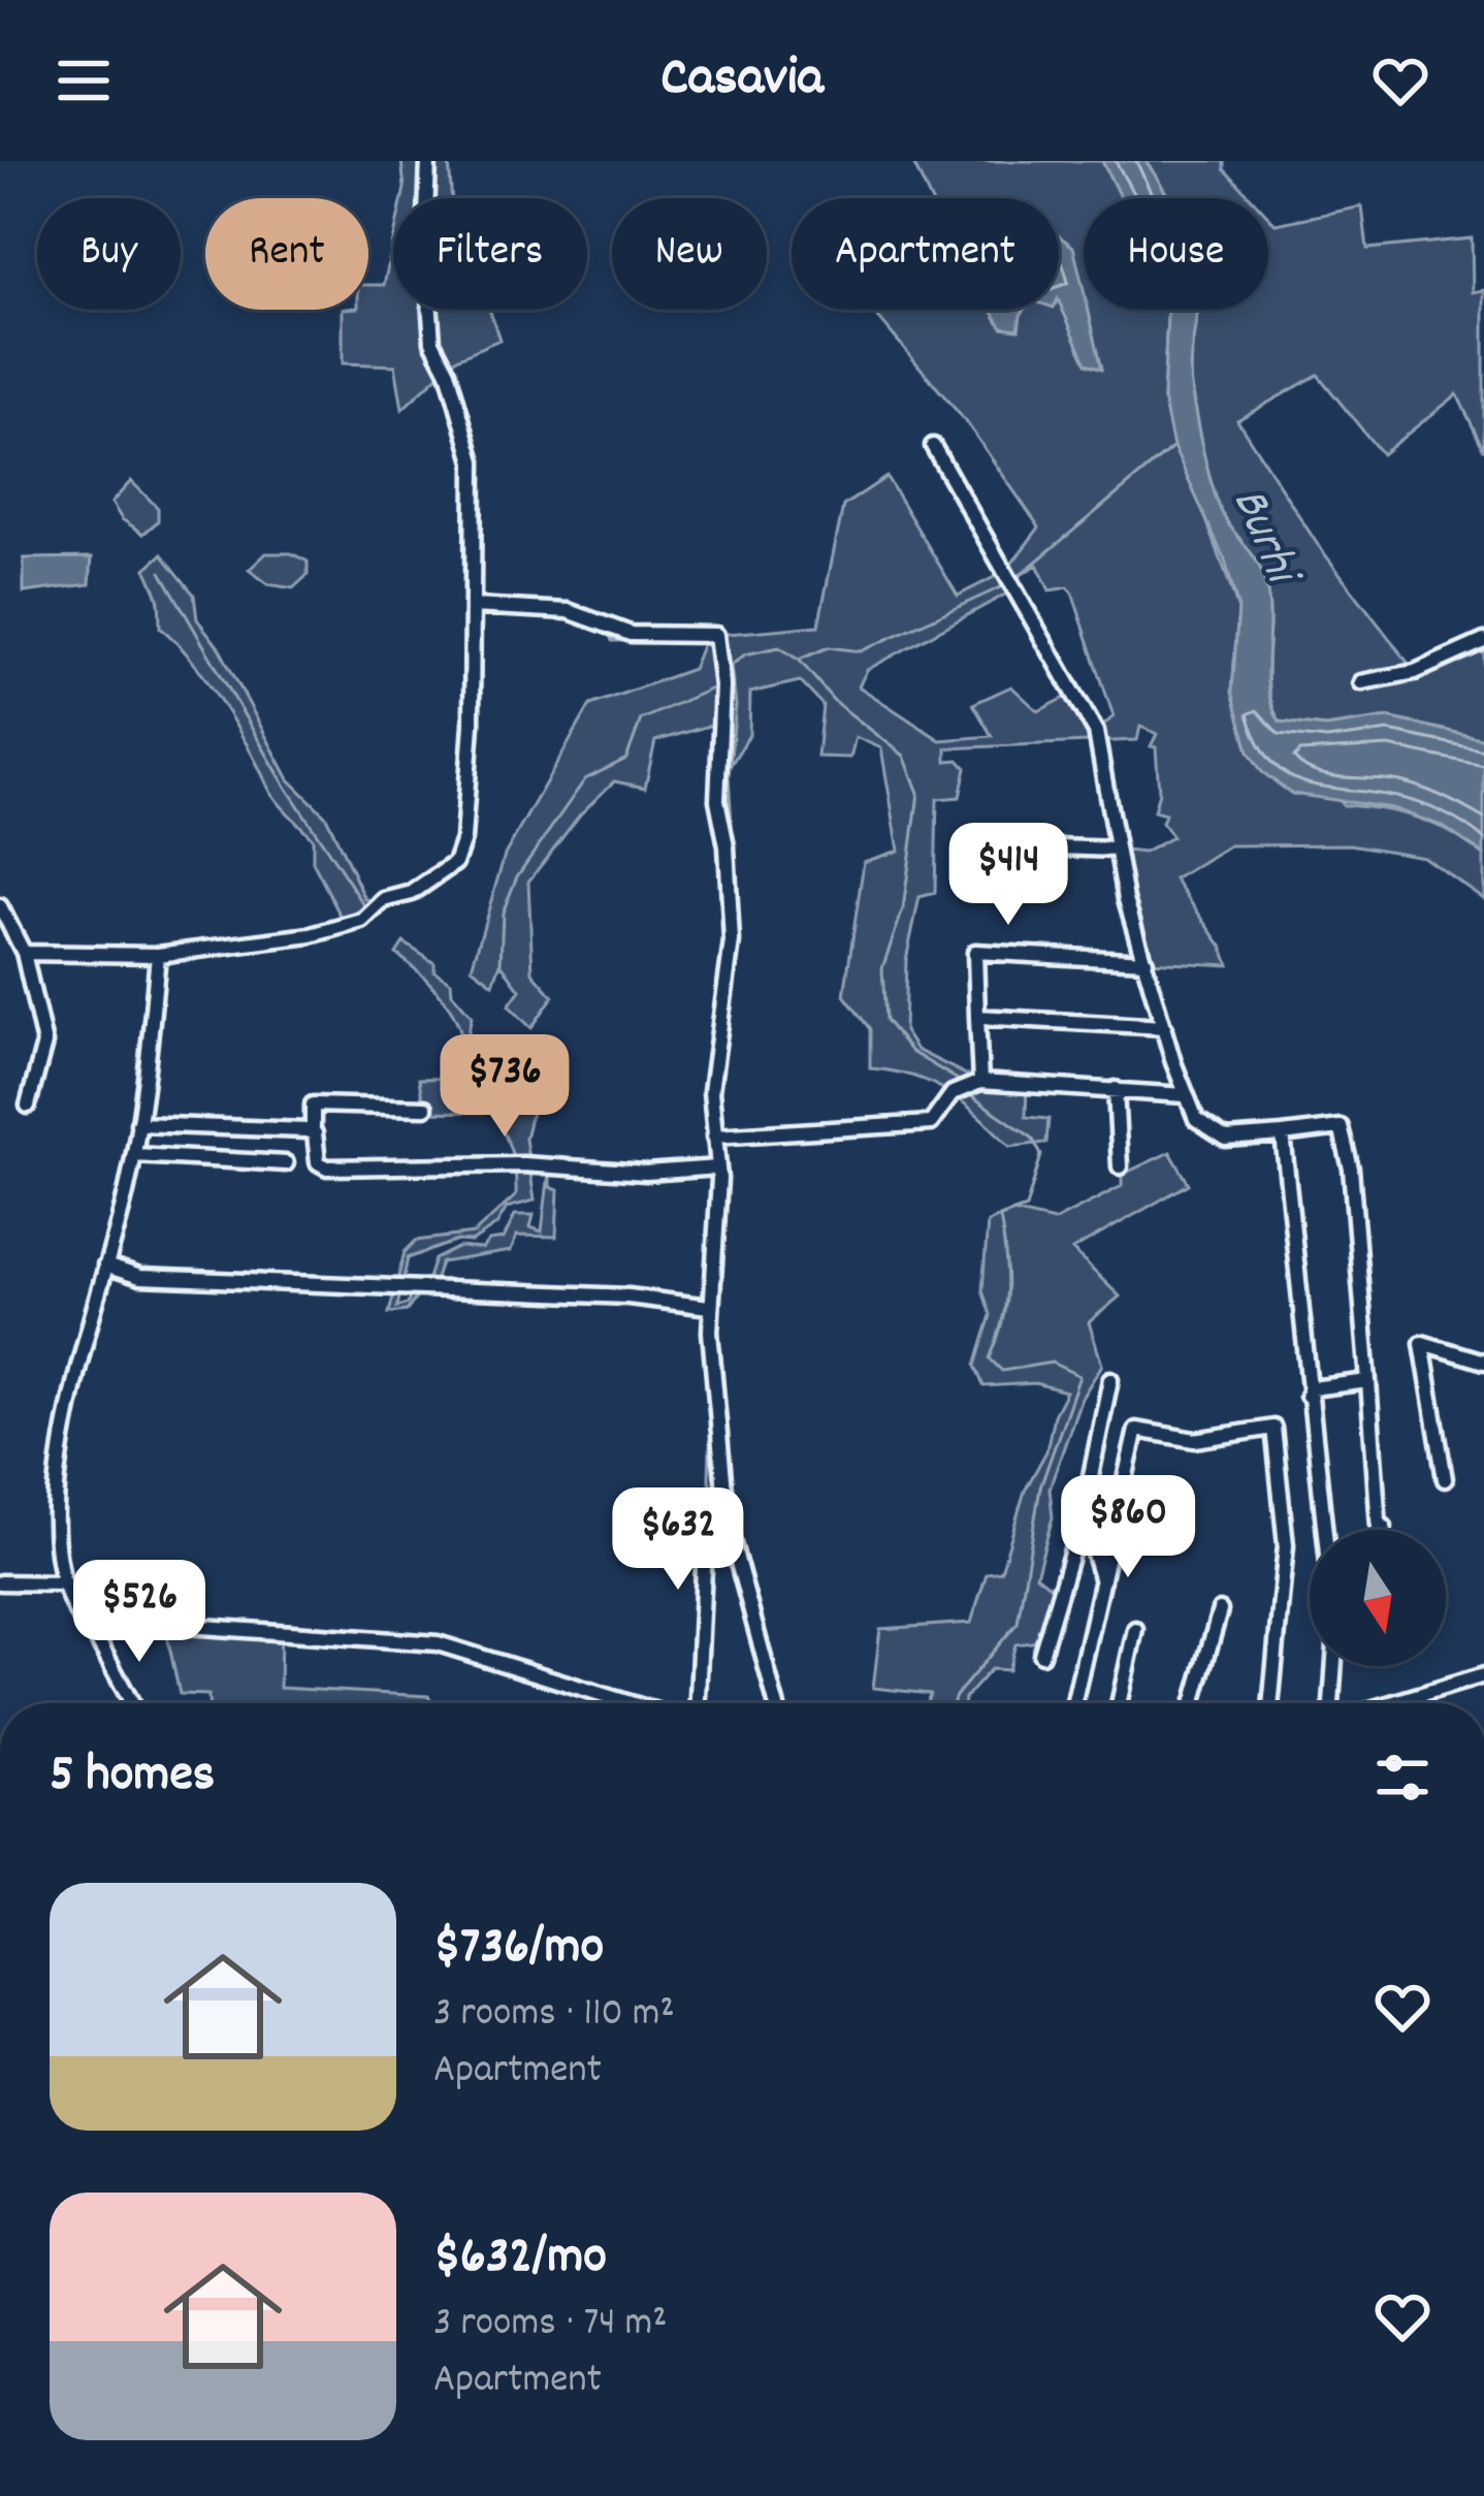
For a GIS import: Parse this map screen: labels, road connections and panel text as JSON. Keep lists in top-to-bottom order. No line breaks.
{"water":["Burhi"],"north":"bottom","page":{"header":"Casavia","chip":["Buy","Rent","Filters","New","Apartment","House"],"price":["$414","$736","$860","$632","$526"],"heading":"5 homes","list":[{"name":"$736/mo","note":"3 rooms · 110 m² · Apartment"},{"name":"$632/mo","note":"3 rooms · 74 m² · Apartment"}]}}
